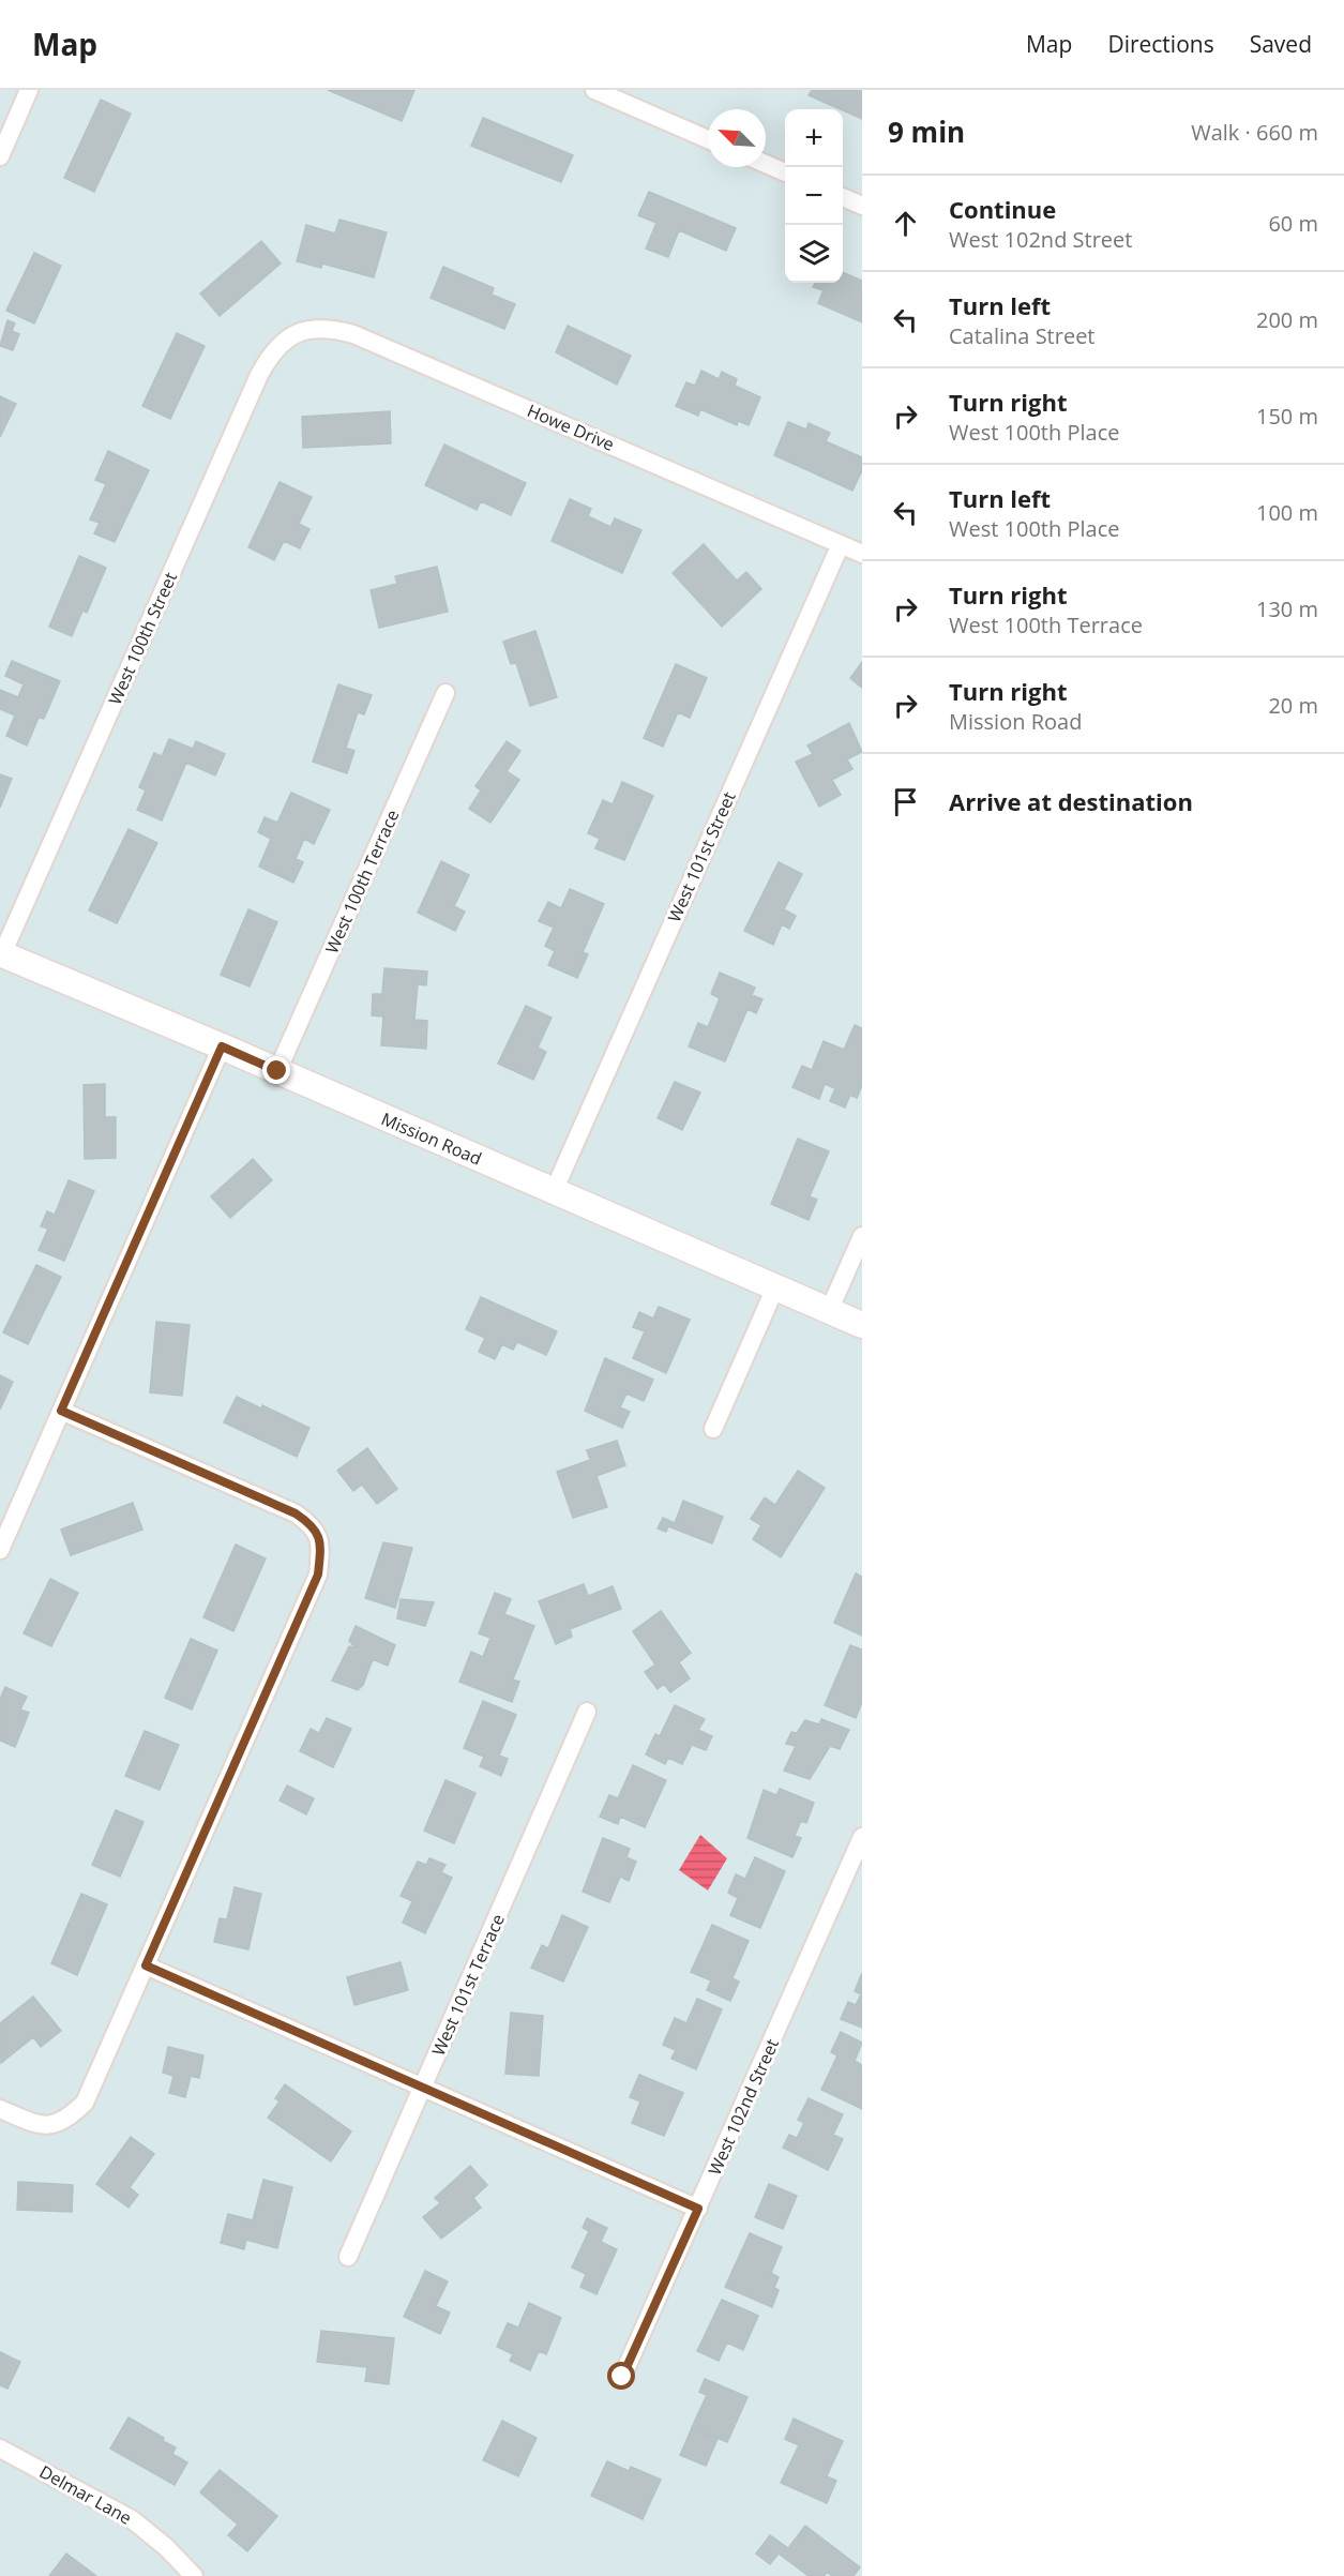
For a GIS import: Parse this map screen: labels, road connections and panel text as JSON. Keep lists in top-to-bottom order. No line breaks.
{"streets":{"main road":["Mission Road"],"street":["Howe Drive","West 100th Street","West 101st Street","West 100th Terrace","West 101st Terrace","West 102nd Street","Delmar Lane"]},"crossings":[["Howe Drive","West 100th Street"],["Howe Drive","West 101st Street"],["West 100th Street","Mission Road"],["West 101st Street","Mission Road"],["West 100th Terrace","Mission Road"]],"north":"top left","page":{"header":"Map","nav":["Map","Directions","Saved"],"heading":["9 min","Walk · 660 m"],"map_buttons":["+","−"],"list":[["Continue","West 102nd Street","60 m"],["Turn left","Catalina Street","200 m"],["Turn right","West 100th Place","150 m"],["Turn left","West 100th Place","100 m"],["Turn right","West 100th Terrace","130 m"],["Turn right","Mission Road","20 m"],"Arrive at destination"]}}
